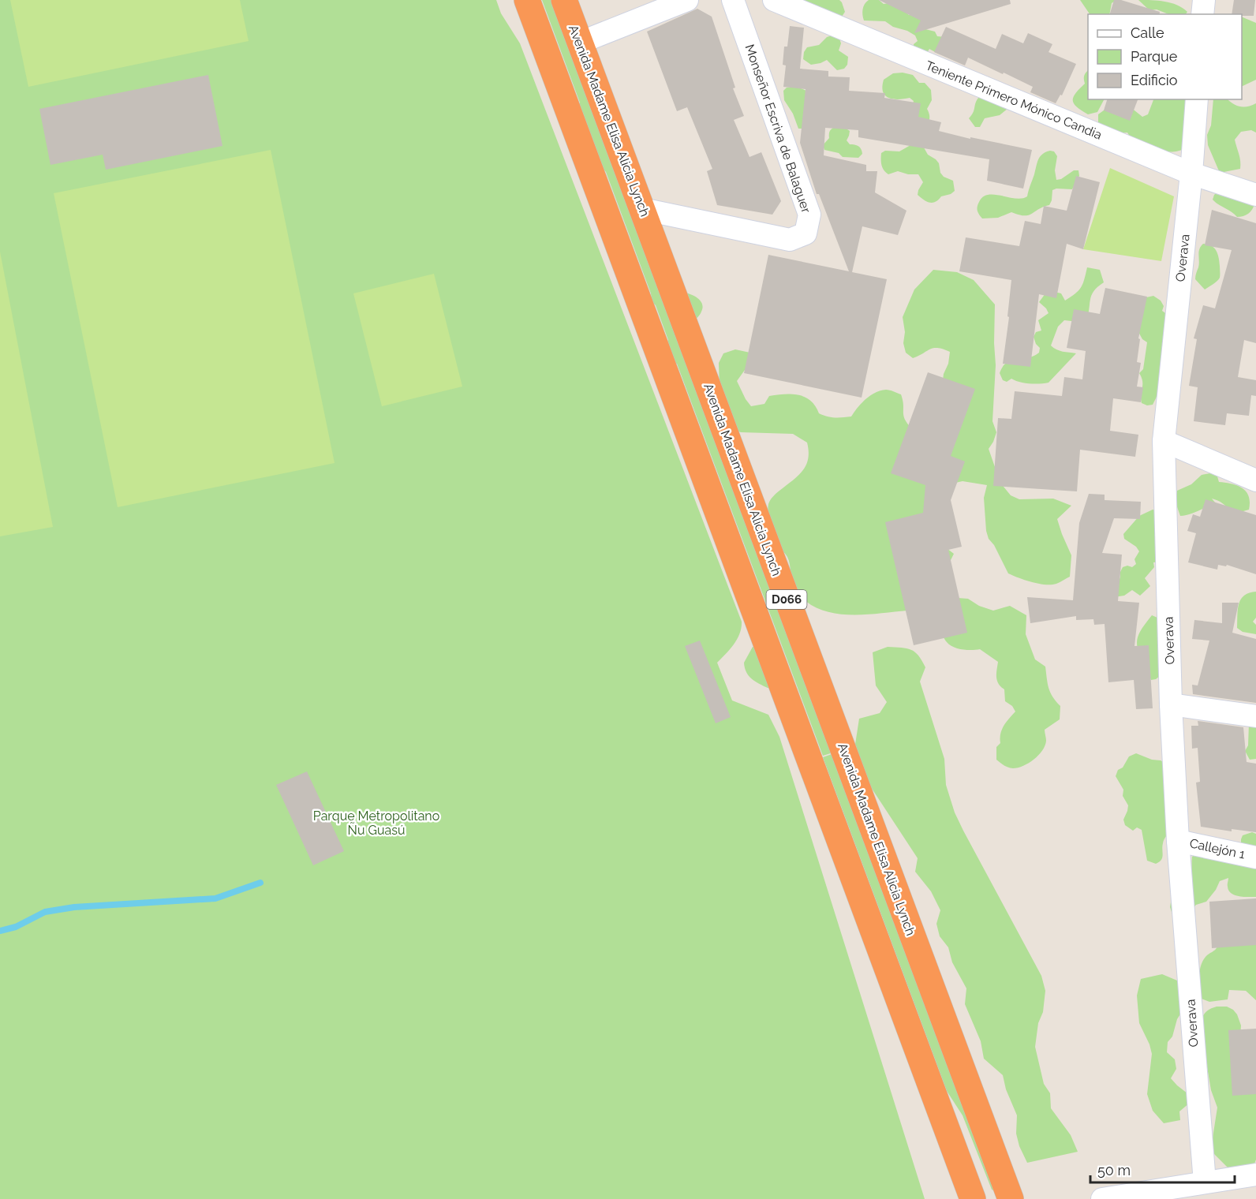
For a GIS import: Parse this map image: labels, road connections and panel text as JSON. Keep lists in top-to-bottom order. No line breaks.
{"streets":{"highway":["Avenida Madame Elisa Alicia Lynch","D066"],"street":["Teniente Primero Mónico Candia","Monseñor Escriva de Balaguer","Overava","Callejón 1"]},"crossings":[["Teniente Primero Mónico Candia","Overava"],["Avenida Madame Elisa Alicia Lynch","Monseñor Escriva de Balaguer"],["Overava","Callejón 1"]],"parks":["Parque Metropolitano Ñu Guasú"],"legend":["Calle","Parque","Edificio"],"scale_bar":"50 m"}
